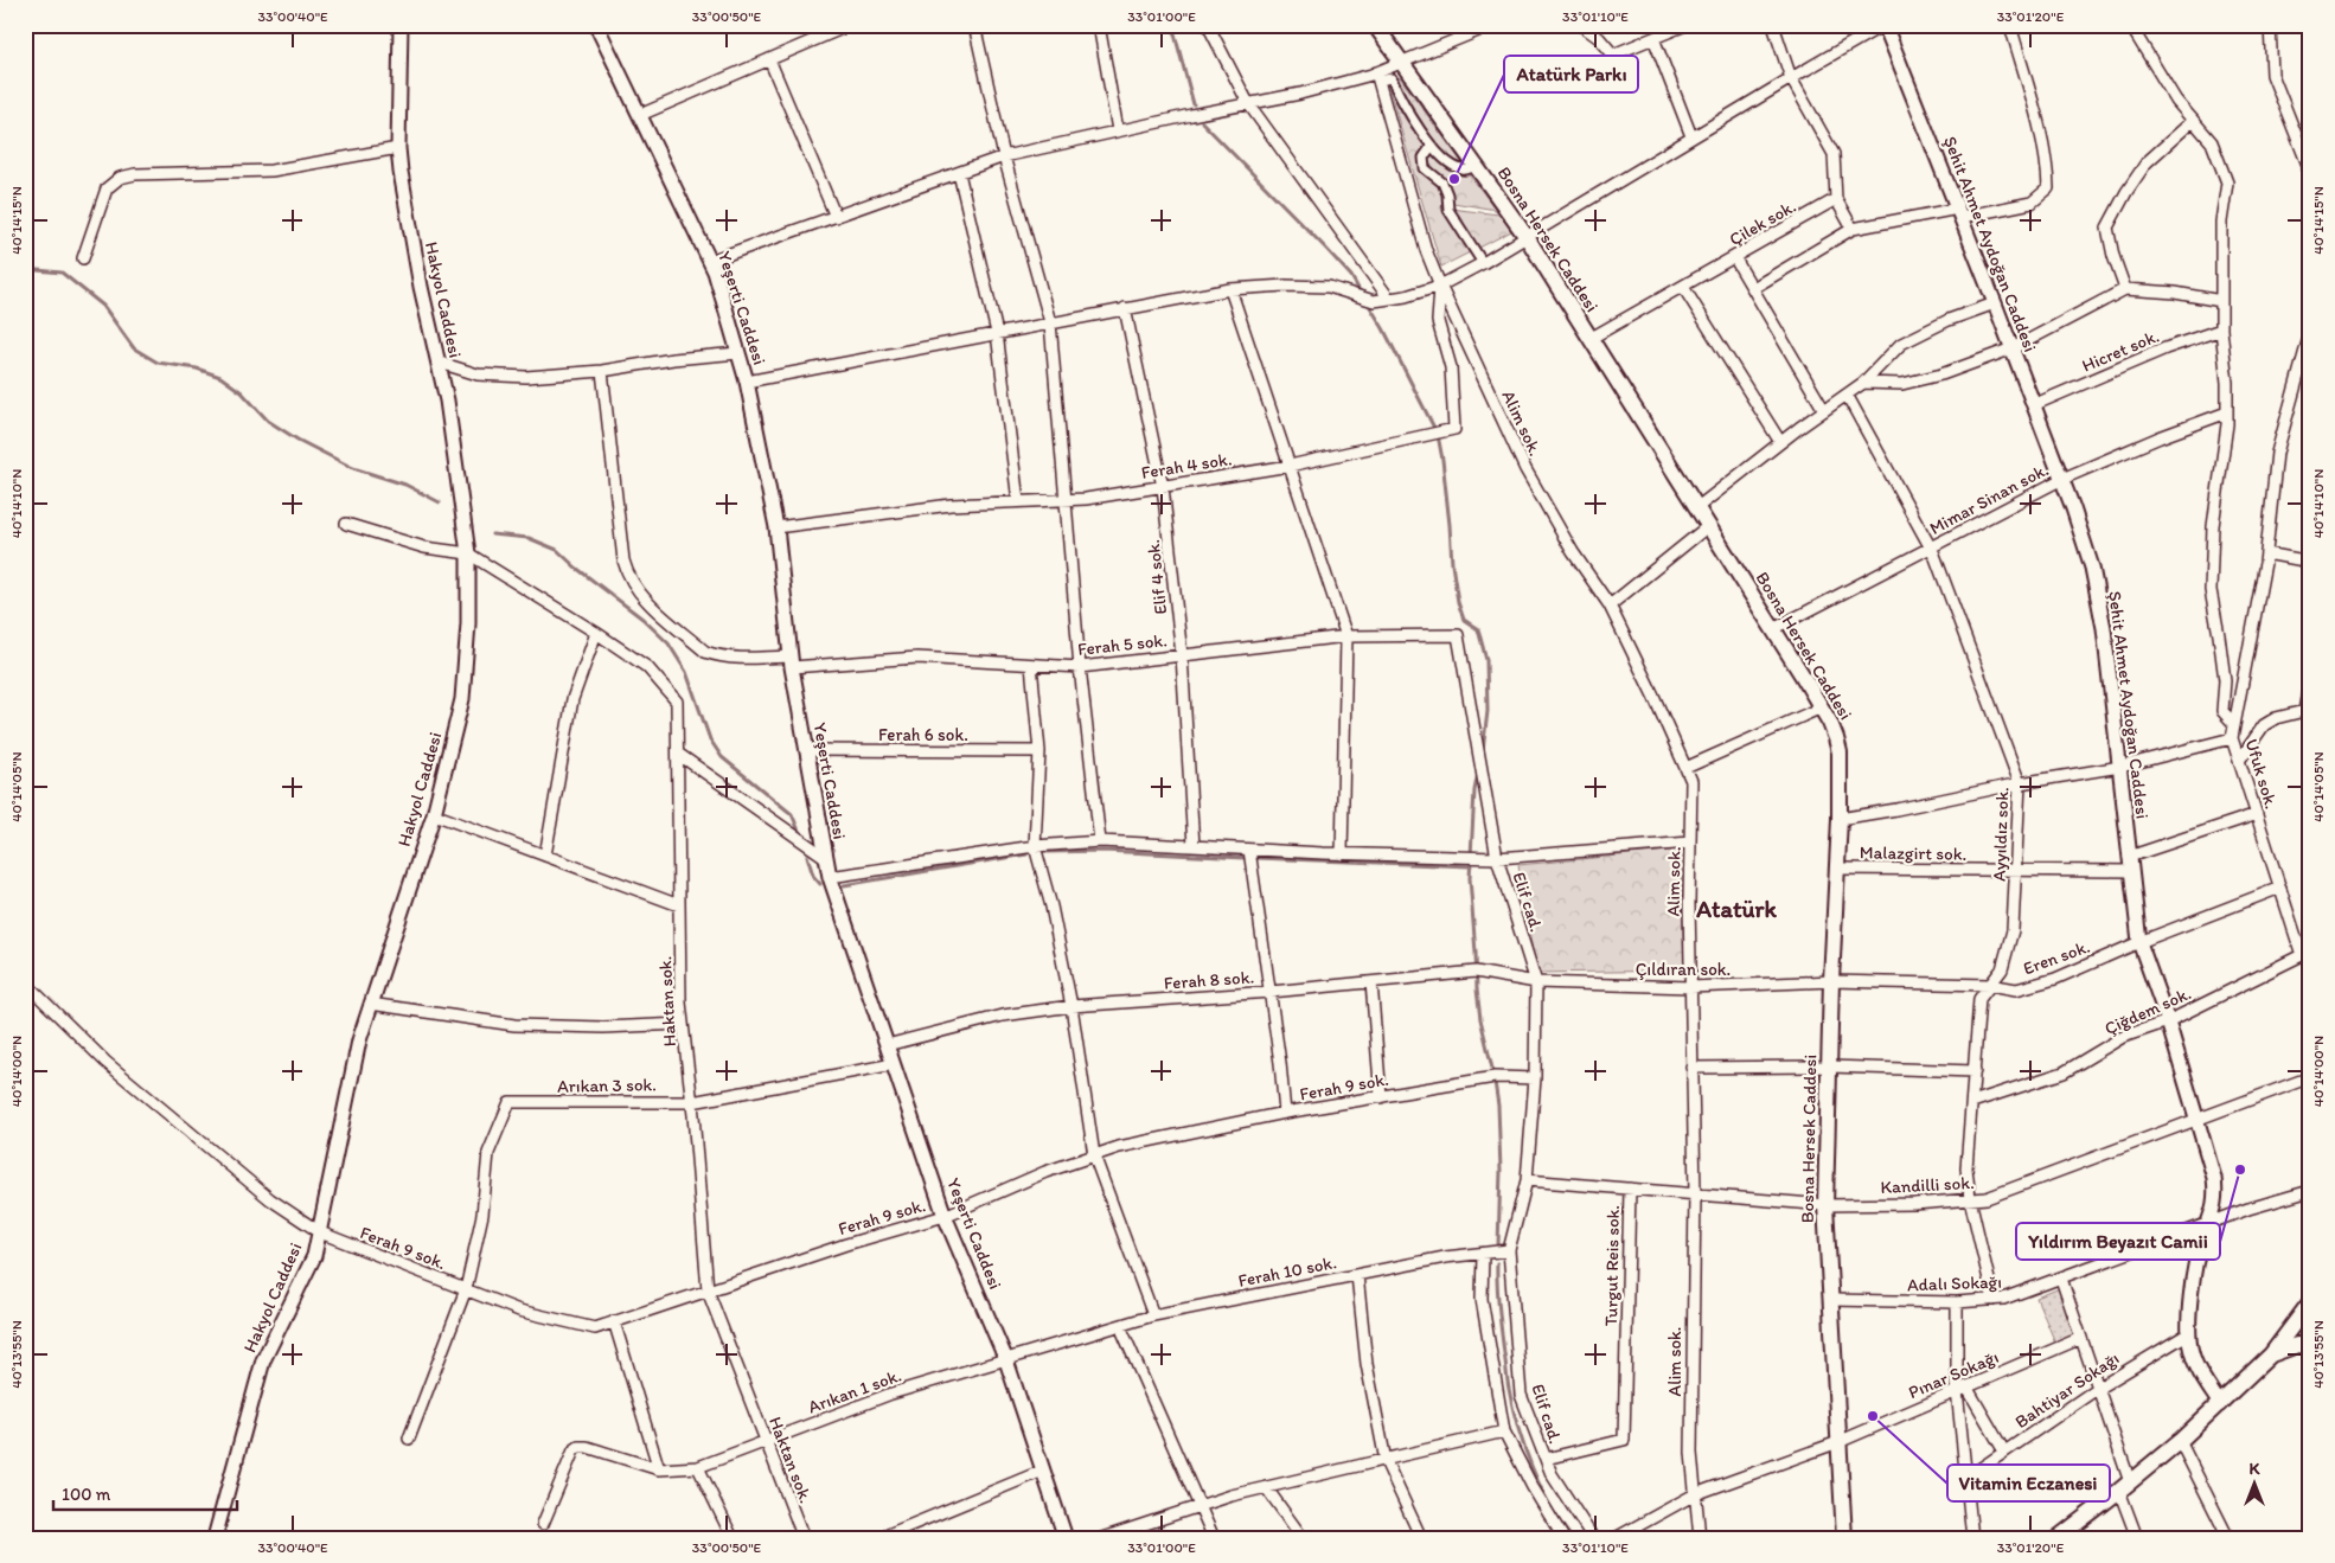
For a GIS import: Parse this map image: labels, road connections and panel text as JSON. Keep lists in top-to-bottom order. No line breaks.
{"streets":{"main road":["Bosna Hersek Caddesi"],"street":["Çilek sok.","Şehit Ahmet Aydoğan Caddesi","Hakyol Caddesi","Yeşerti Caddesi","Hicret sok.","Alim sok.","Ferah 4 sok.","Mimar Sinan sok.","Elif 4 sok.","Ferah 5 sok.","Ferah 6 sok.","Ufuk sok.","Ayyıldız sok.","Malazgirt sok.","Elif cad.","Eren sok.","Çıldıran sok.","Ferah 8 sok.","Haktan sok.","Çiğdem sok.","Arıkan 3 sok.","Ferah 9 sok.","Kandilli sok.","Turgut Reis sok.","Ferah 10 sok.","Adalı Sokağı","Pınar Sokağı","Bahtiyar Sokağı","Arıkan 1 sok."]},"crossings":[["Çilek sok.","Bosna Hersek Caddesi"],["Bosna Hersek Caddesi","Mimar Sinan sok."],["Bosna Hersek Caddesi","Malazgirt sok."],["Bosna Hersek Caddesi","Eren sok."],["Bosna Hersek Caddesi","Çıldıran sok."],["Bosna Hersek Caddesi","Kandilli sok."],["Bosna Hersek Caddesi","Adalı Sokağı"],["Bosna Hersek Caddesi","Pınar Sokağı"],["Şehit Ahmet Aydoğan Caddesi","Hicret sok."],["Şehit Ahmet Aydoğan Caddesi","Mimar Sinan sok."],["Şehit Ahmet Aydoğan Caddesi","Malazgirt sok."],["Şehit Ahmet Aydoğan Caddesi","Eren sok."],["Şehit Ahmet Aydoğan Caddesi","Çiğdem sok."],["Şehit Ahmet Aydoğan Caddesi","Kandilli sok."],["Şehit Ahmet Aydoğan Caddesi","Adalı Sokağı"],["Şehit Ahmet Aydoğan Caddesi","Bahtiyar Sokağı"],["Hakyol Caddesi","Haktan sok."],["Hakyol Caddesi","Ferah 9 sok."],["Yeşerti Caddesi","Ferah 4 sok."],["Yeşerti Caddesi","Ferah 5 sok."],["Yeşerti Caddesi","Ferah 6 sok."],["Yeşerti Caddesi","Ferah 8 sok."],["Yeşerti Caddesi","Arıkan 3 sok."],["Yeşerti Caddesi","Ferah 9 sok."],["Yeşerti Caddesi","Ferah 10 sok."],["Yeşerti Caddesi","Arıkan 1 sok."],["Alim sok.","Ferah 4 sok."],["Alim sok.","Çıldıran sok."],["Alim sok.","Kandilli sok."],["Alim sok.","Pınar Sokağı"],["Ferah 4 sok.","Elif 4 sok."],["Mimar Sinan sok.","Ayyıldız sok."],["Elif 4 sok.","Ferah 5 sok."],["Ferah 5 sok.","Elif cad."],["Ufuk sok.","Malazgirt sok."],["Ufuk sok.","Eren sok."],["Ufuk sok.","Çiğdem sok."],["Ayyıldız sok.","Malazgirt sok."],["Ayyıldız sok.","Eren sok."],["Ayyıldız sok.","Çiğdem sok."],["Ayyıldız sok.","Kandilli sok."],["Ayyıldız sok.","Adalı Sokağı"],["Elif cad.","Çıldıran sok."],["Elif cad.","Ferah 8 sok."],["Elif cad.","Ferah 9 sok."],["Elif cad.","Kandilli sok."],["Elif cad.","Turgut Reis sok."],["Elif cad.","Ferah 10 sok."],["Eren sok.","Çıldıran sok."],["Çıldıran sok.","Ferah 8 sok."],["Haktan sok.","Arıkan 3 sok."],["Haktan sok.","Ferah 9 sok."],["Haktan sok.","Arıkan 1 sok."],["Arıkan 3 sok.","Ferah 9 sok."],["Kandilli sok.","Turgut Reis sok."],["Ferah 10 sok.","Arıkan 1 sok."]],"districts":["Atatürk"],"places":["Atatürk Parkı","Yıldırım Beyazıt Camii","Vitamin Eczanesi"],"scale_bar":"100 m","north":"top","coordinates":["33°00'40\"E","33°00'50\"E","33°01'00\"E","33°01'10\"E","33°01'20\"E","40°14'15\"N","40°14'10\"N","40°14'05\"N","40°14'00\"N","40°13'55\"N"]}
